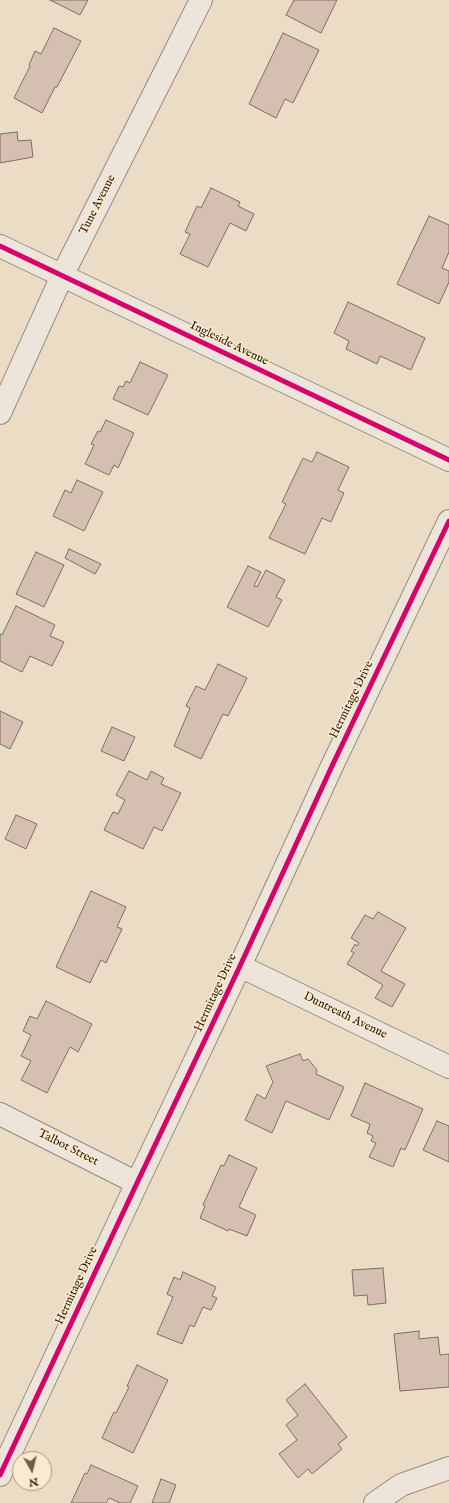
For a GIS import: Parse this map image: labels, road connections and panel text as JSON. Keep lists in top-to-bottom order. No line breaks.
{"streets":{"street":["Tune Avenue","Ingleside Avenue","Hermitage Drive","Duntreath Avenue","Talbot Street"]},"crossings":[["Tune Avenue","Ingleside Avenue"],["Hermitage Drive","Duntreath Avenue"],["Hermitage Drive","Talbot Street"]],"north":"bottom"}
